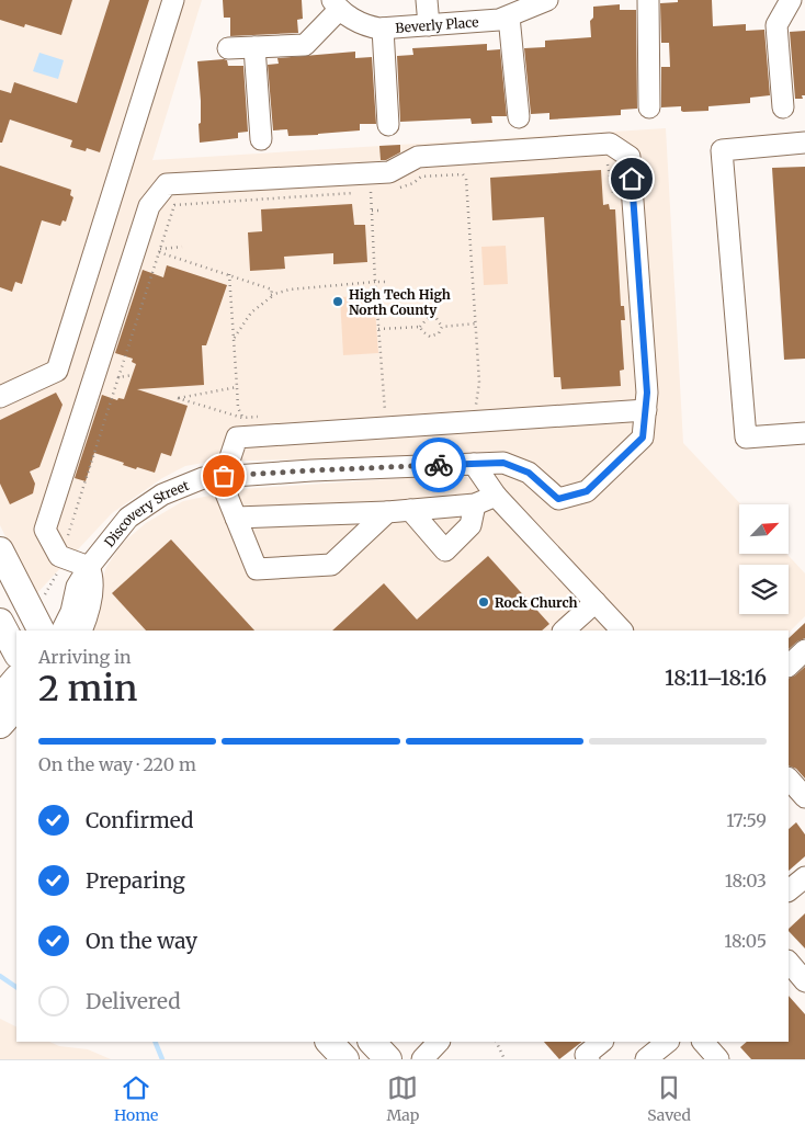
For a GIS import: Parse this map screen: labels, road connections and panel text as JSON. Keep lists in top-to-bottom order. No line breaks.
{"streets":{"street":["Beverly Place","Discovery Street"]},"places":["High Tech High North County","Rock Church"],"north":"top right","page":{"heading":["2 min","Arriving in","18:11–18:16"],"bar":"On the way · 220 m","list":[["Confirmed","17:59"],["Preparing","18:03"],["On the way","18:05"],"Delivered"],"tabs":["Home","Map","Saved"]}}
